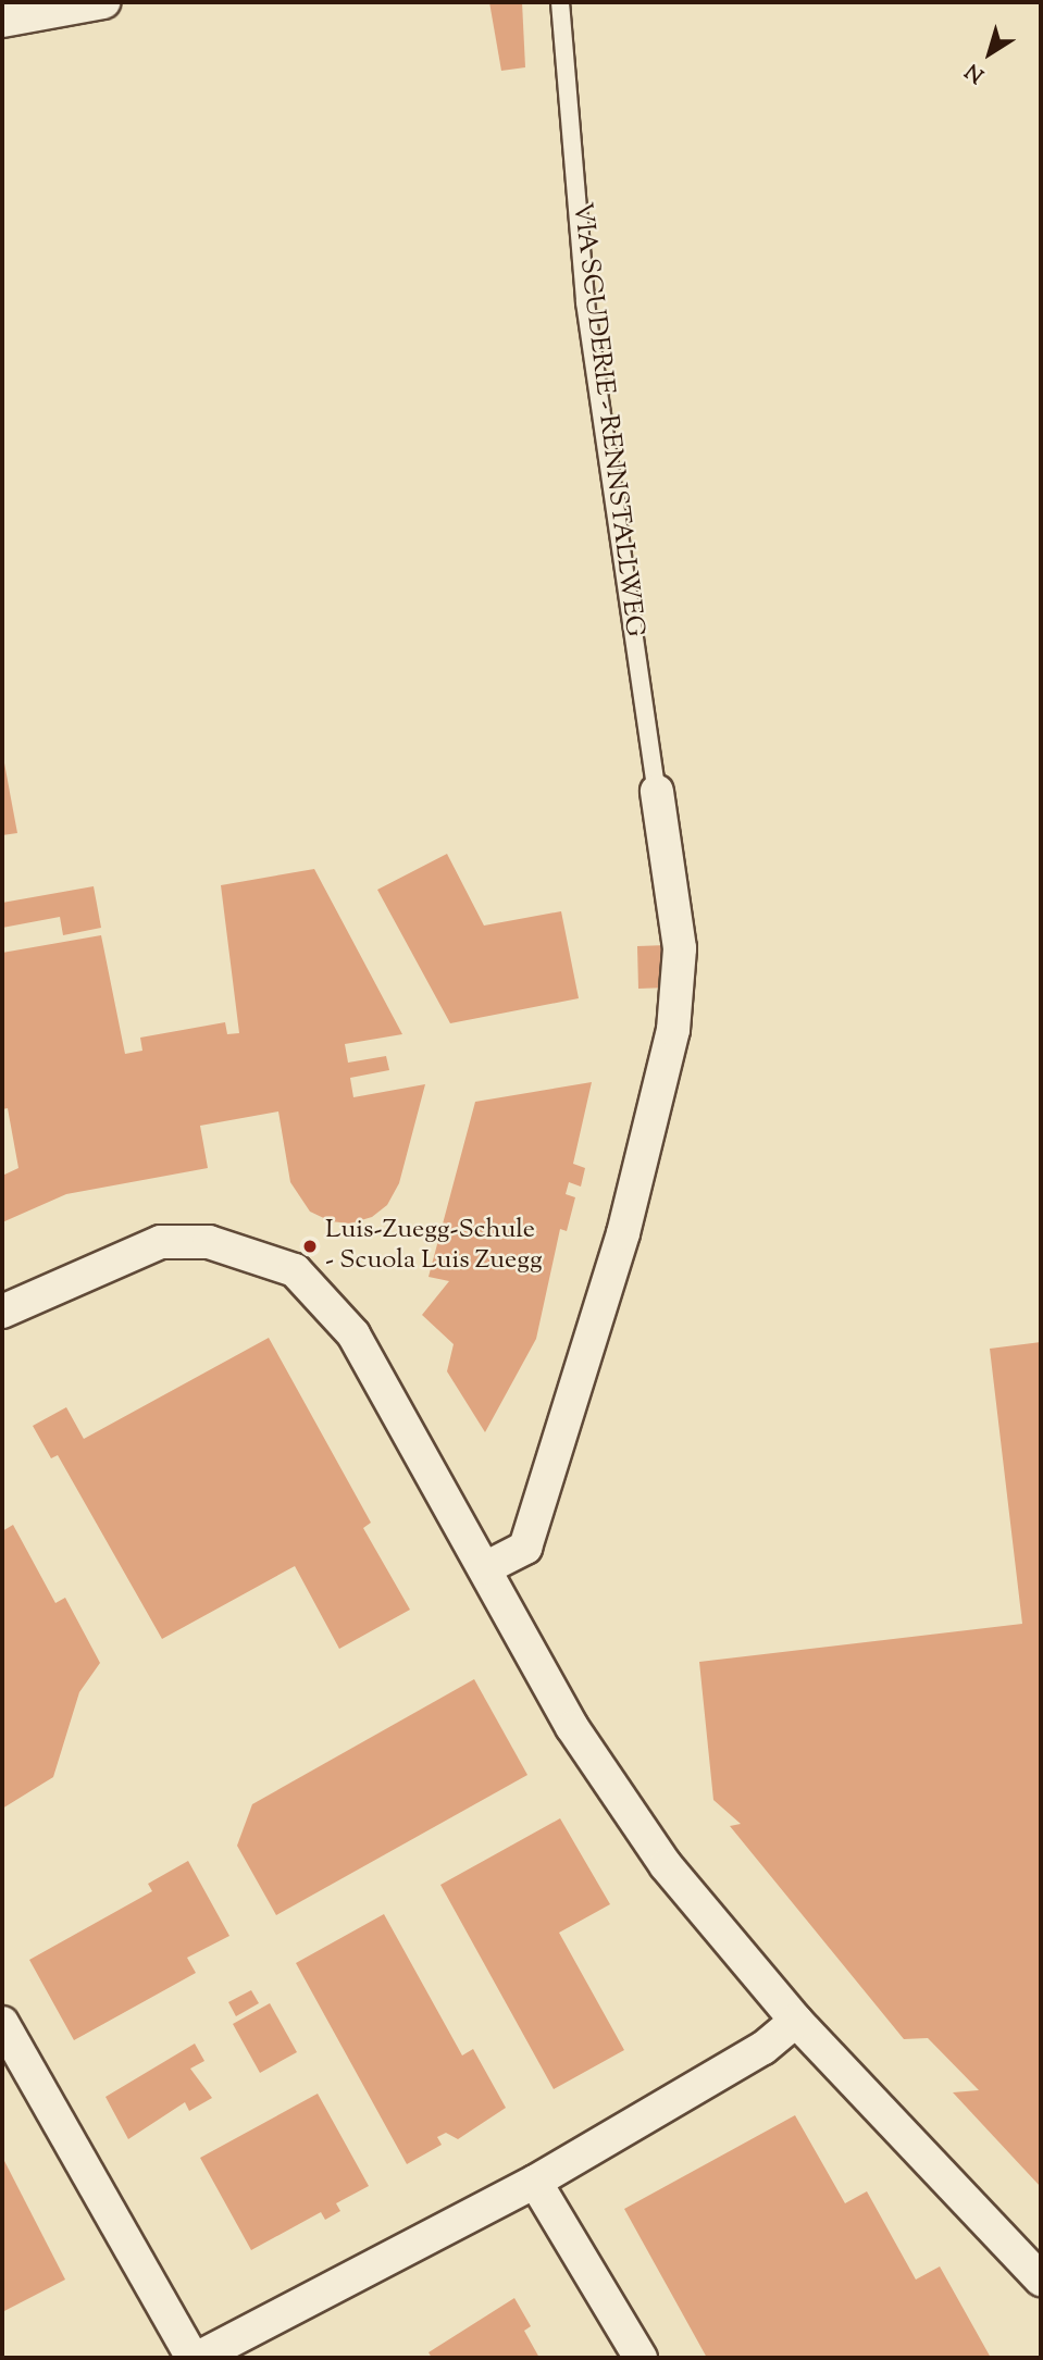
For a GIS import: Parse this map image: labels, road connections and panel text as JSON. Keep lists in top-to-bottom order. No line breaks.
{"streets":{"lane":["VIA SCUDERIE - RENNSTALLWEG"]},"places":["Luis-Zuegg-Schule - Scuola Luis Zuegg"],"north":"bottom left"}
